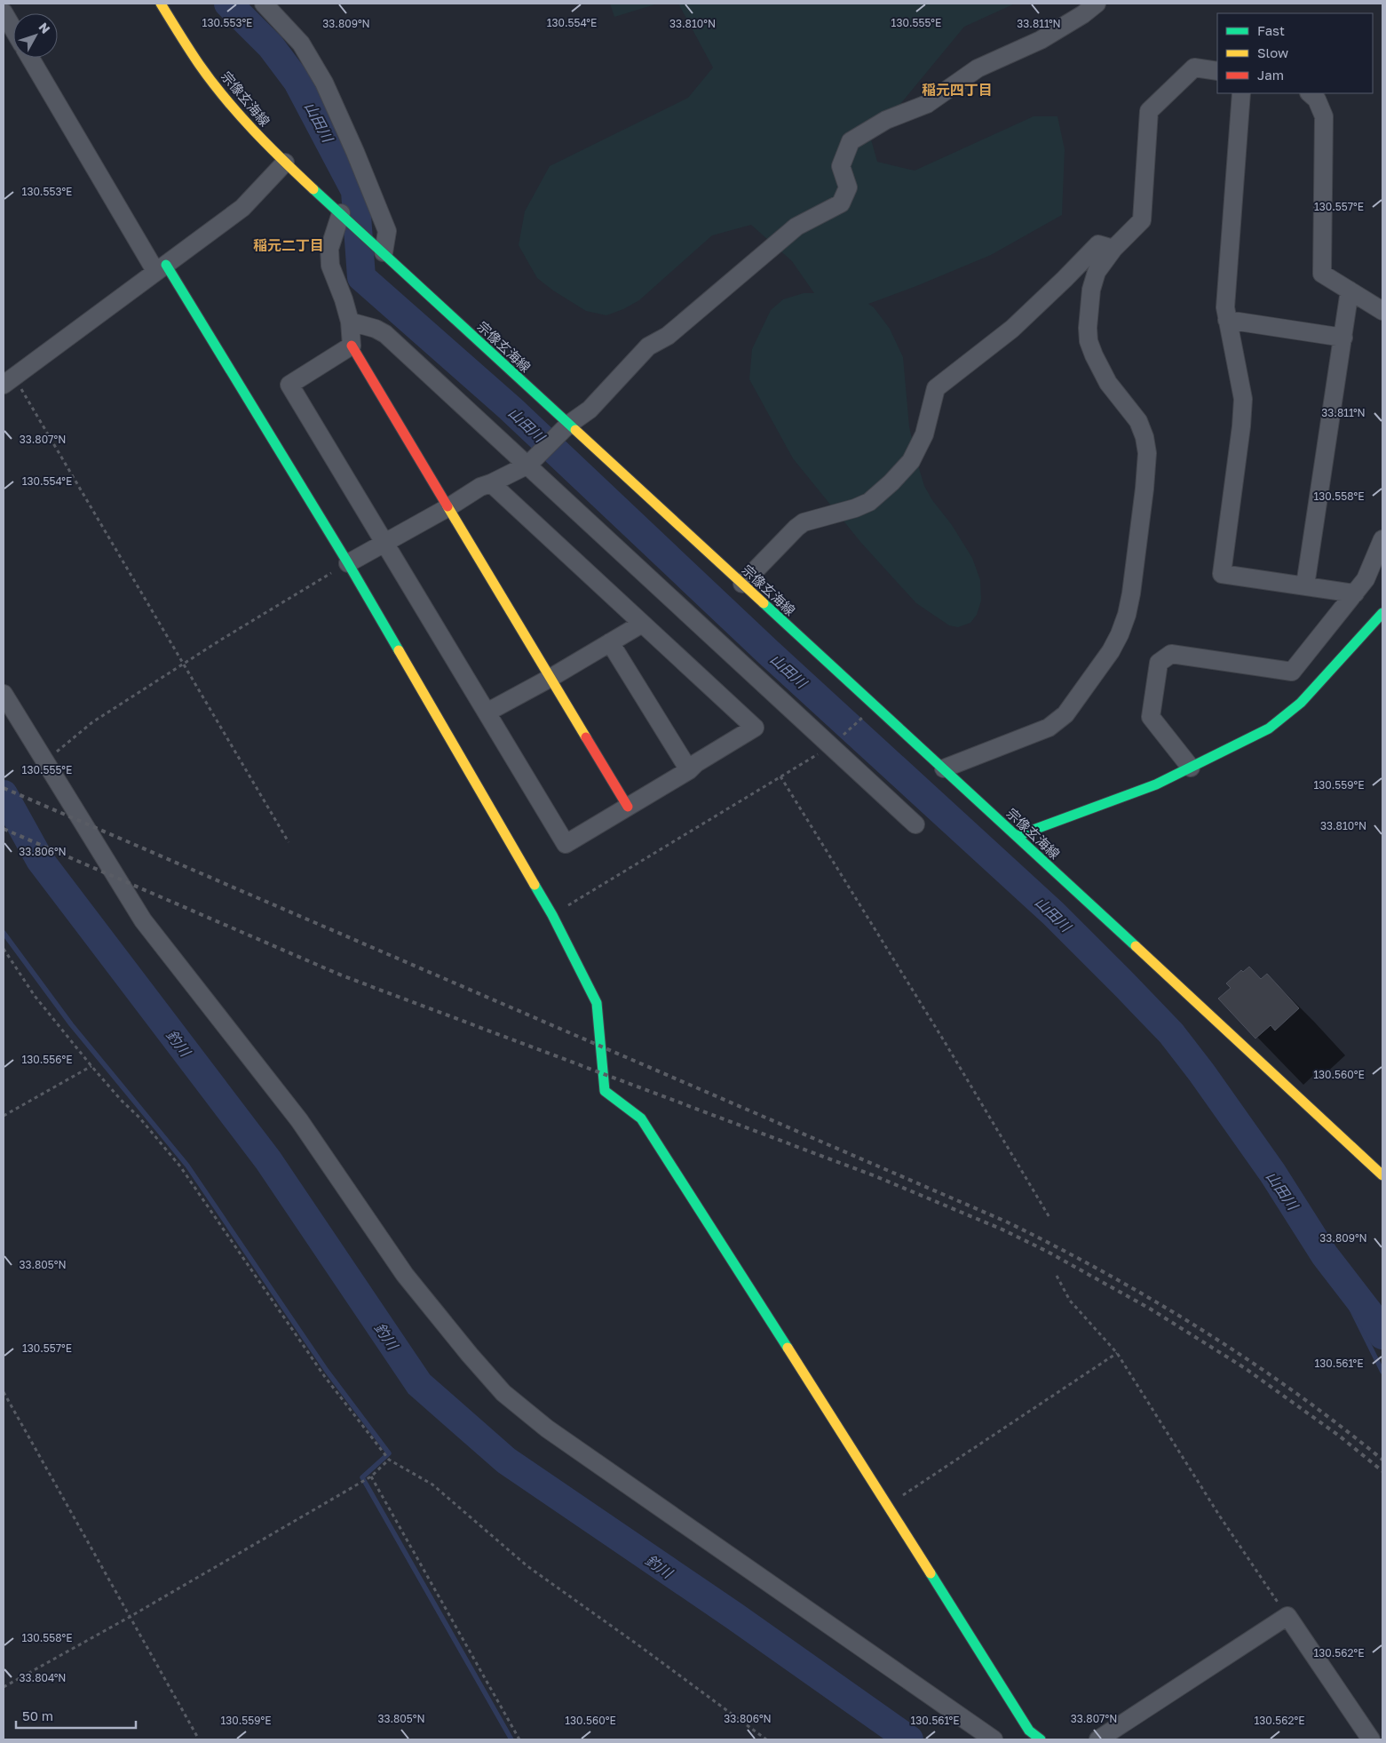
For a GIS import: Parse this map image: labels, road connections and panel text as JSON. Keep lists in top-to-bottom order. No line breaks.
{"streets":{"street":["宗像玄海線"]},"districts":["稲元四丁目","稲元二丁目"],"water":["山田川","釣川"],"legend":["Fast","Slow","Jam"],"scale_bar":"50 m","north":"top right","coordinates":["130.553°E","130.554°E","130.555°E","33.809°N","33.810°N","33.811°N","130.557°E","33.807°N","130.558°E","130.559°E","33.806°N","130.556°E","130.560°E","33.805°N","130.561°E","130.562°E","33.804°N"]}
